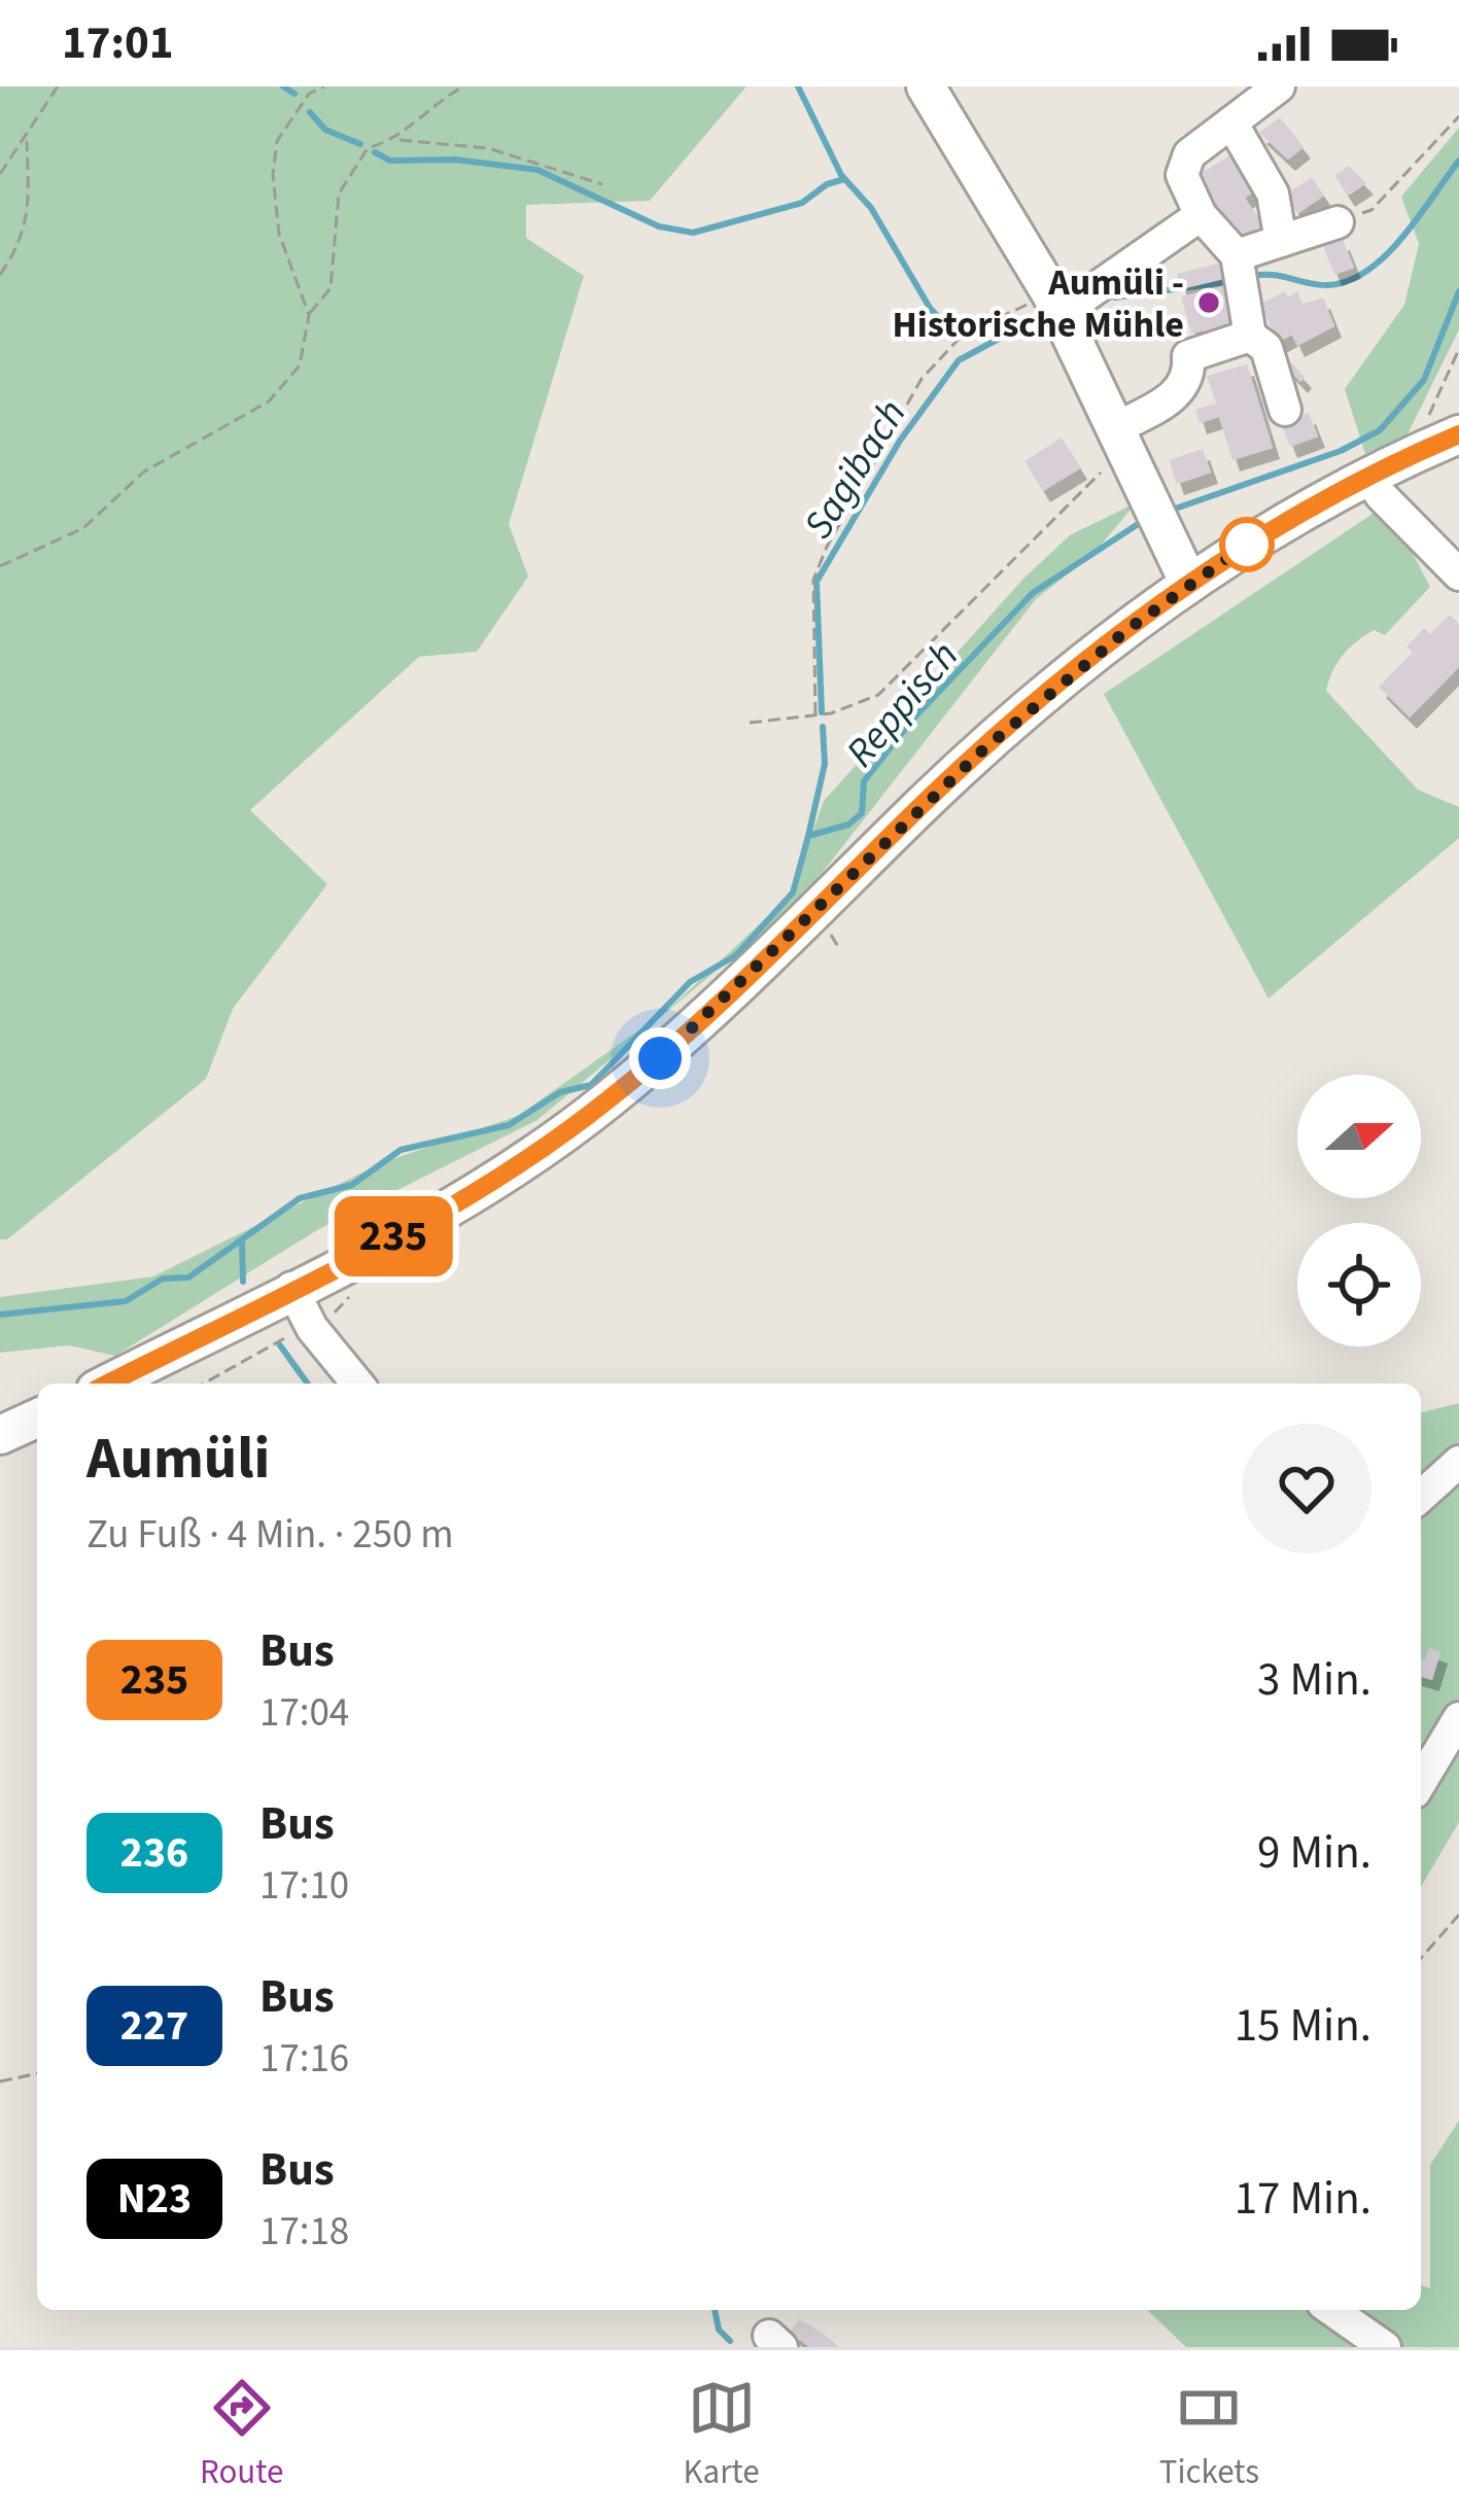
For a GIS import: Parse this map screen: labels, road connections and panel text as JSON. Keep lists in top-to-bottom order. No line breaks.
{"water":["Sagibach","Reppisch"],"places":["Aumüli - Historische Mühle"],"lines":["bus line 235"],"north":"right","page":{"status":"17:01","on_map":"235","heading":["Aumüli","Zu Fuß · 4 Min. · 250 m"],"list":[{"mark":"235","name":"Bus","note":"17:04","value":"3 Min."},{"mark":"236","name":"Bus","note":"17:10","value":"9 Min."},{"mark":"227","name":"Bus","note":"17:16","value":"15 Min."},{"mark":"N23","name":"Bus","note":"17:18","value":"17 Min."}],"tabs":["Route","Karte","Tickets"]}}
